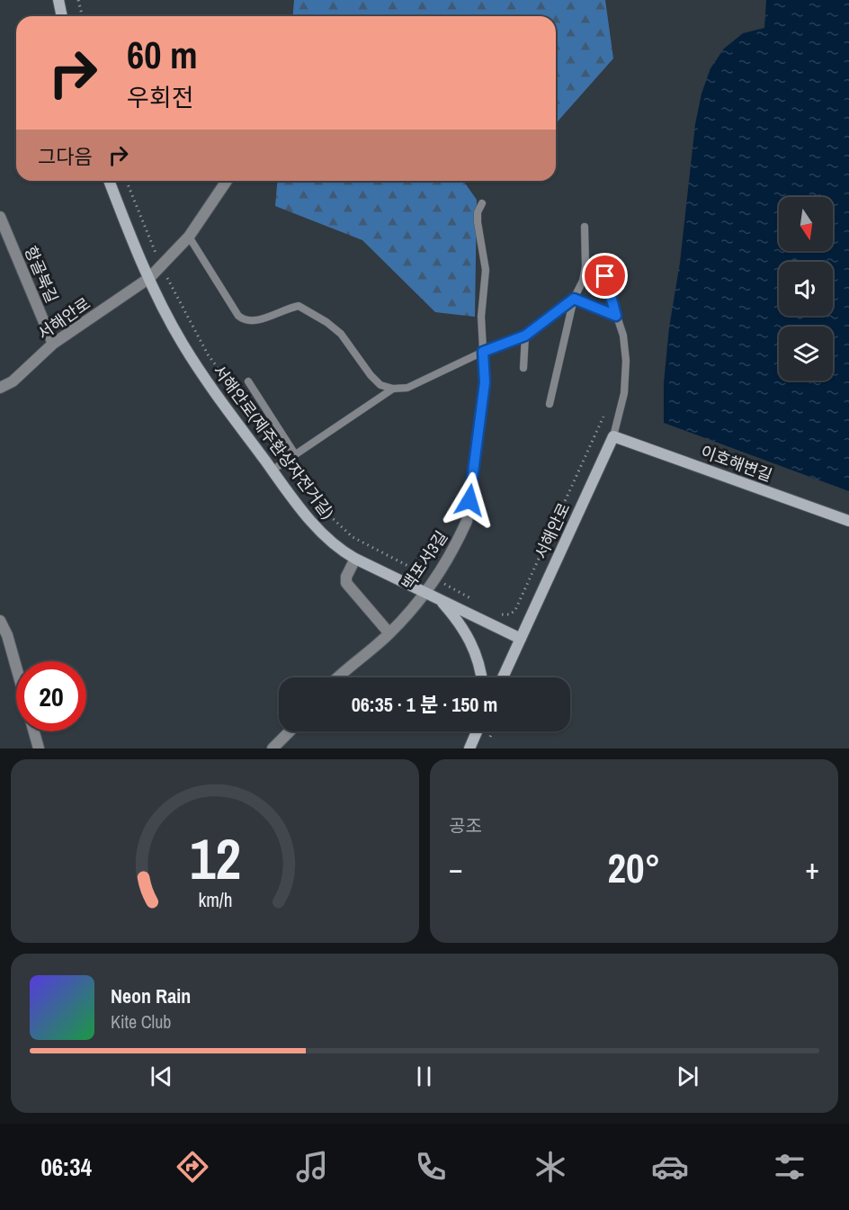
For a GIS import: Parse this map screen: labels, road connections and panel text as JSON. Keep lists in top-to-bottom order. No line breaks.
{"streets":{"street":["항골북길","서해안로","서해안로(제주환상자전거길)","이호해변길","백포서3길"]},"crossings":[["항골북길","서해안로"],["서해안로","서해안로(제주환상자전거길)"],["서해안로","이호해변길"],["서해안로(제주환상자전거길)","백포서3길"]],"north":"bottom","page":{"turn":["60 m","우회전"],"then":"그다음","limit":"20","trip":"06:35 · 1 분 · 150 m","tile":"공조","heat":["−","20°","+"],"song":["Neon Rain","Kite Club"],"tabs":"06:34","gauge":["12","km/h"]}}
